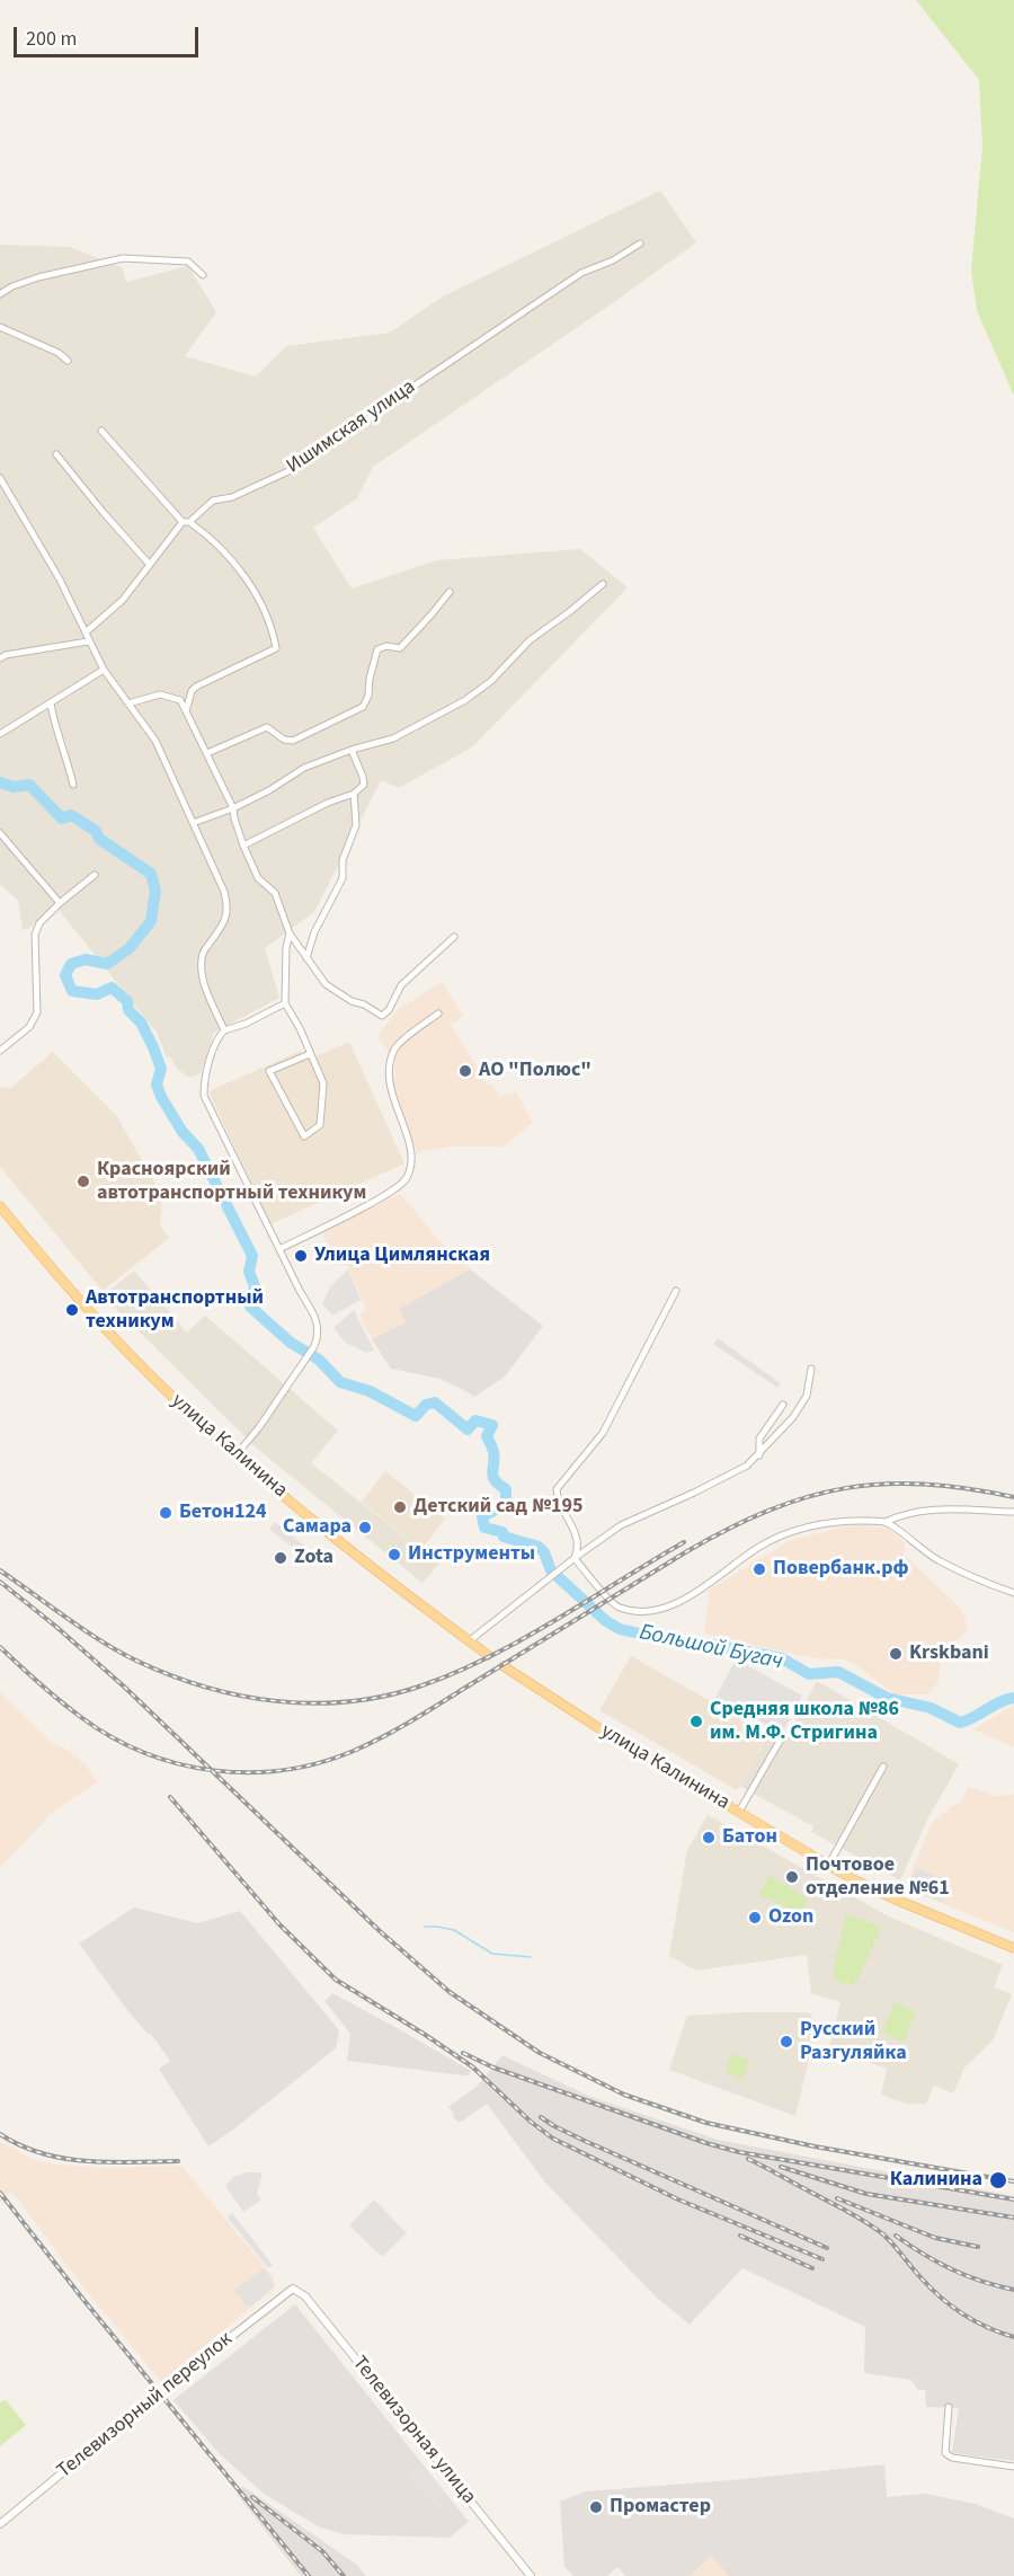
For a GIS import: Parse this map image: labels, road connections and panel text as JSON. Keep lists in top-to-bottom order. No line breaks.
{"streets":{"main road":["улица Калинина"],"street":["Ишимская улица","Телевизорный переулок","Телевизорная улица"]},"crossings":[["Телевизорный переулок","Телевизорная улица"]],"water":["Большой Бугач"],"places":["АО \"Полюс\"","Красноярский автотранспортный техникум","Улица Цимлянская","Автотранспортный техникум","Детский сад №195","Бетон124","Самара","Инструменты","Zota","Повербанк.рф","Krskbani","Средняя школа №86 им. М.Ф. Стригина","Батон","Почтовое отделение №61","Ozon","Русский Разгуляйка","Калинина","Промастер"],"scale_bar":"200 m"}
